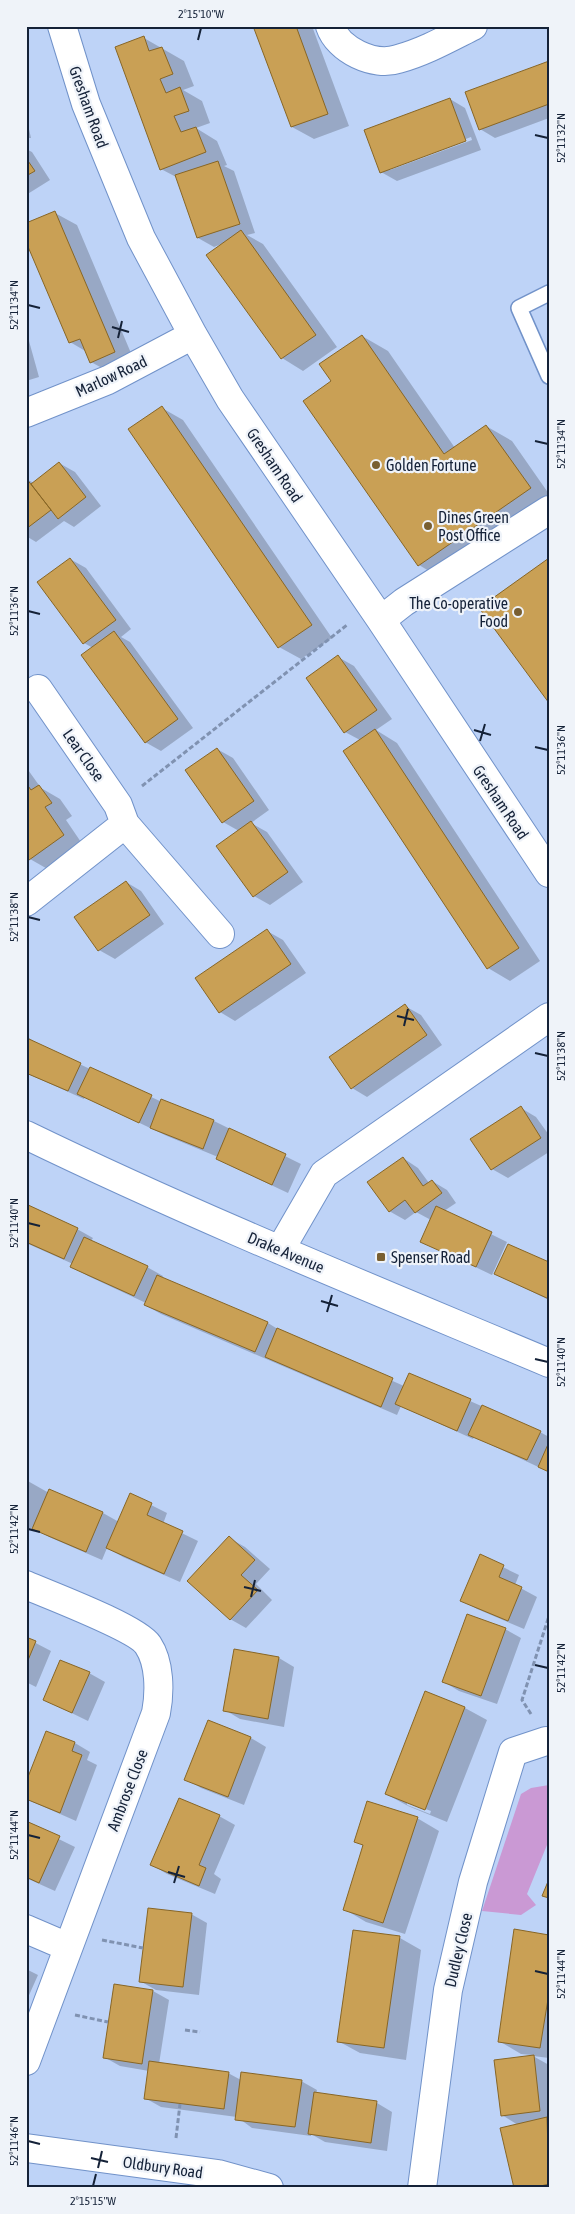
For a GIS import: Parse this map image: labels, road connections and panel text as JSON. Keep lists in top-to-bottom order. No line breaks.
{"streets":{"street":["Gresham Road","Marlow Road","Lear Close","Drake Avenue","Ambrose Close","Dudley Close","Oldbury Road"]},"crossings":[["Gresham Road","Marlow Road"]],"places":{"other":["Golden Fortune","Dines Green Post Office","The Co-operative Food"],"transit":["Spenser Road"]},"coordinates":["2°15'10\"W","52°11'32\"N","52°11'34\"N","52°11'36\"N","52°11'38\"N","52°11'40\"N","52°11'42\"N","52°11'44\"N","52°11'46\"N","2°15'15\"W"]}
